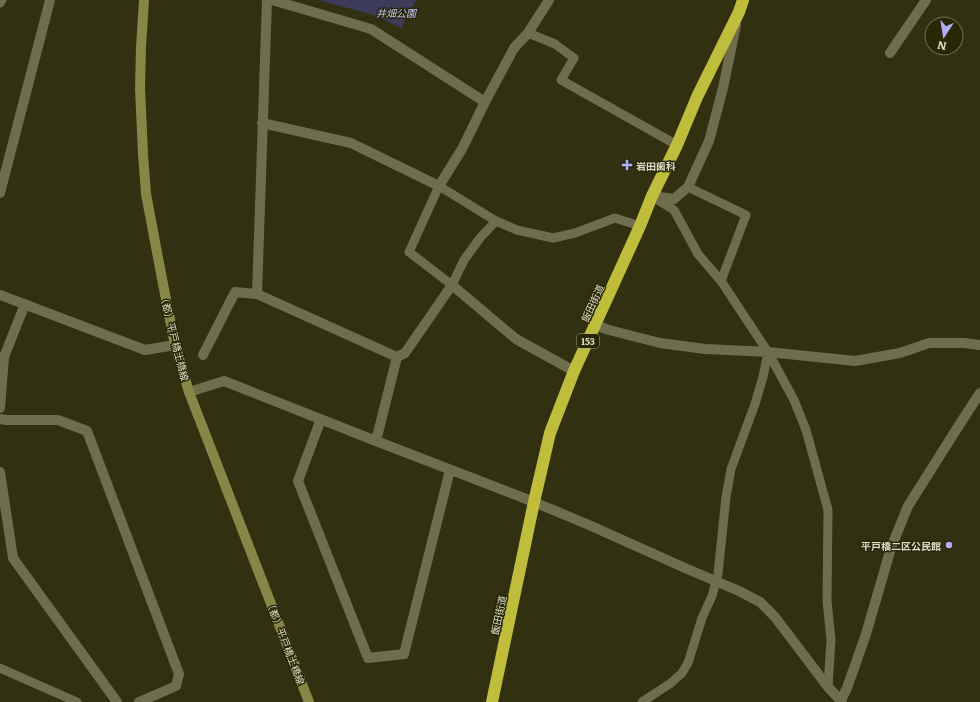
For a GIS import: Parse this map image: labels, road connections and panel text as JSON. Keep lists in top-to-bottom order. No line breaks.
{"streets":{"highway":["飯田街道","153"],"street":["（都）平戸橋土橋線"]},"parks":["井畑公園"],"places":{"health":["岩田歯科"],"other":["平戸橋二区公民館"]},"north":"bottom"}
